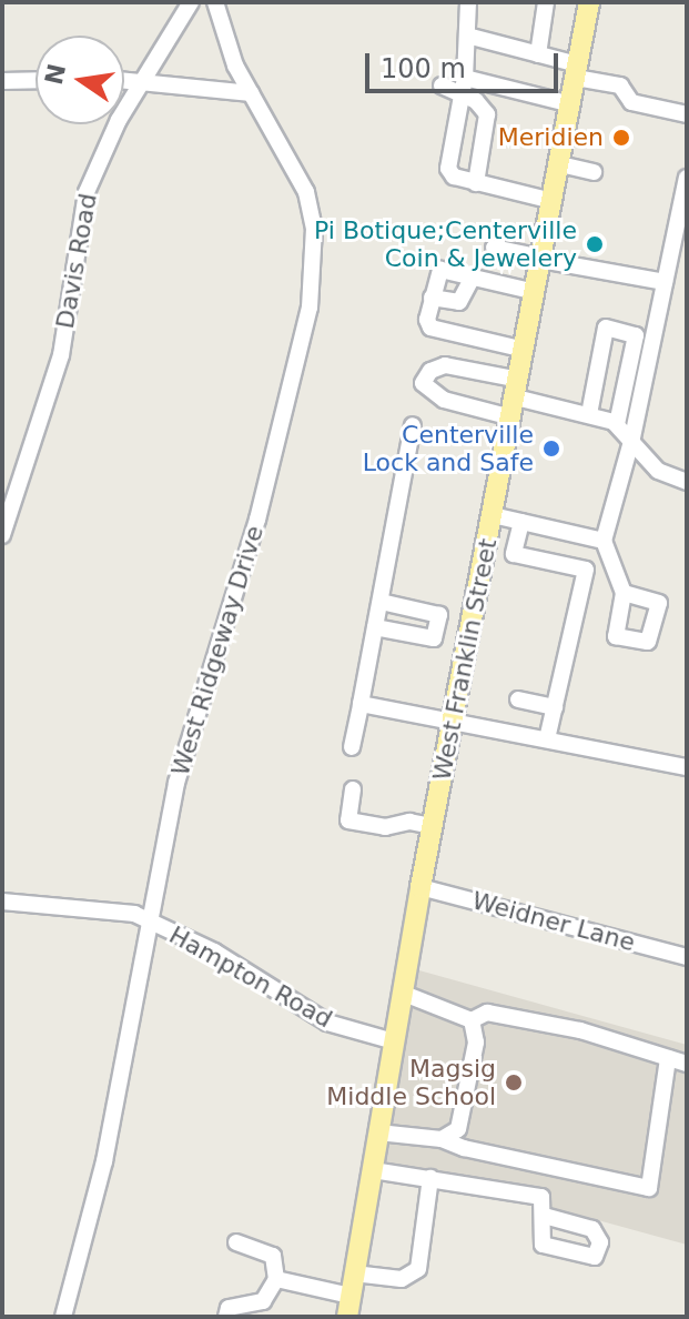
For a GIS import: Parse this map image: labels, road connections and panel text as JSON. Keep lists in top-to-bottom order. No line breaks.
{"streets":{"main road":["West Franklin Street"],"street":["Davis Road","West Ridgeway Drive","Weidner Lane","Hampton Road"]},"crossings":[["West Ridgeway Drive","Hampton Road"],["West Franklin Street","Weidner Lane"],["West Franklin Street","Hampton Road"]],"places":["Meridien","Pi Botique;Centerville Coin & Jewelery","Centerville Lock and Safe","Magsig Middle School"],"scale_bar":"100 m","north":"left"}
